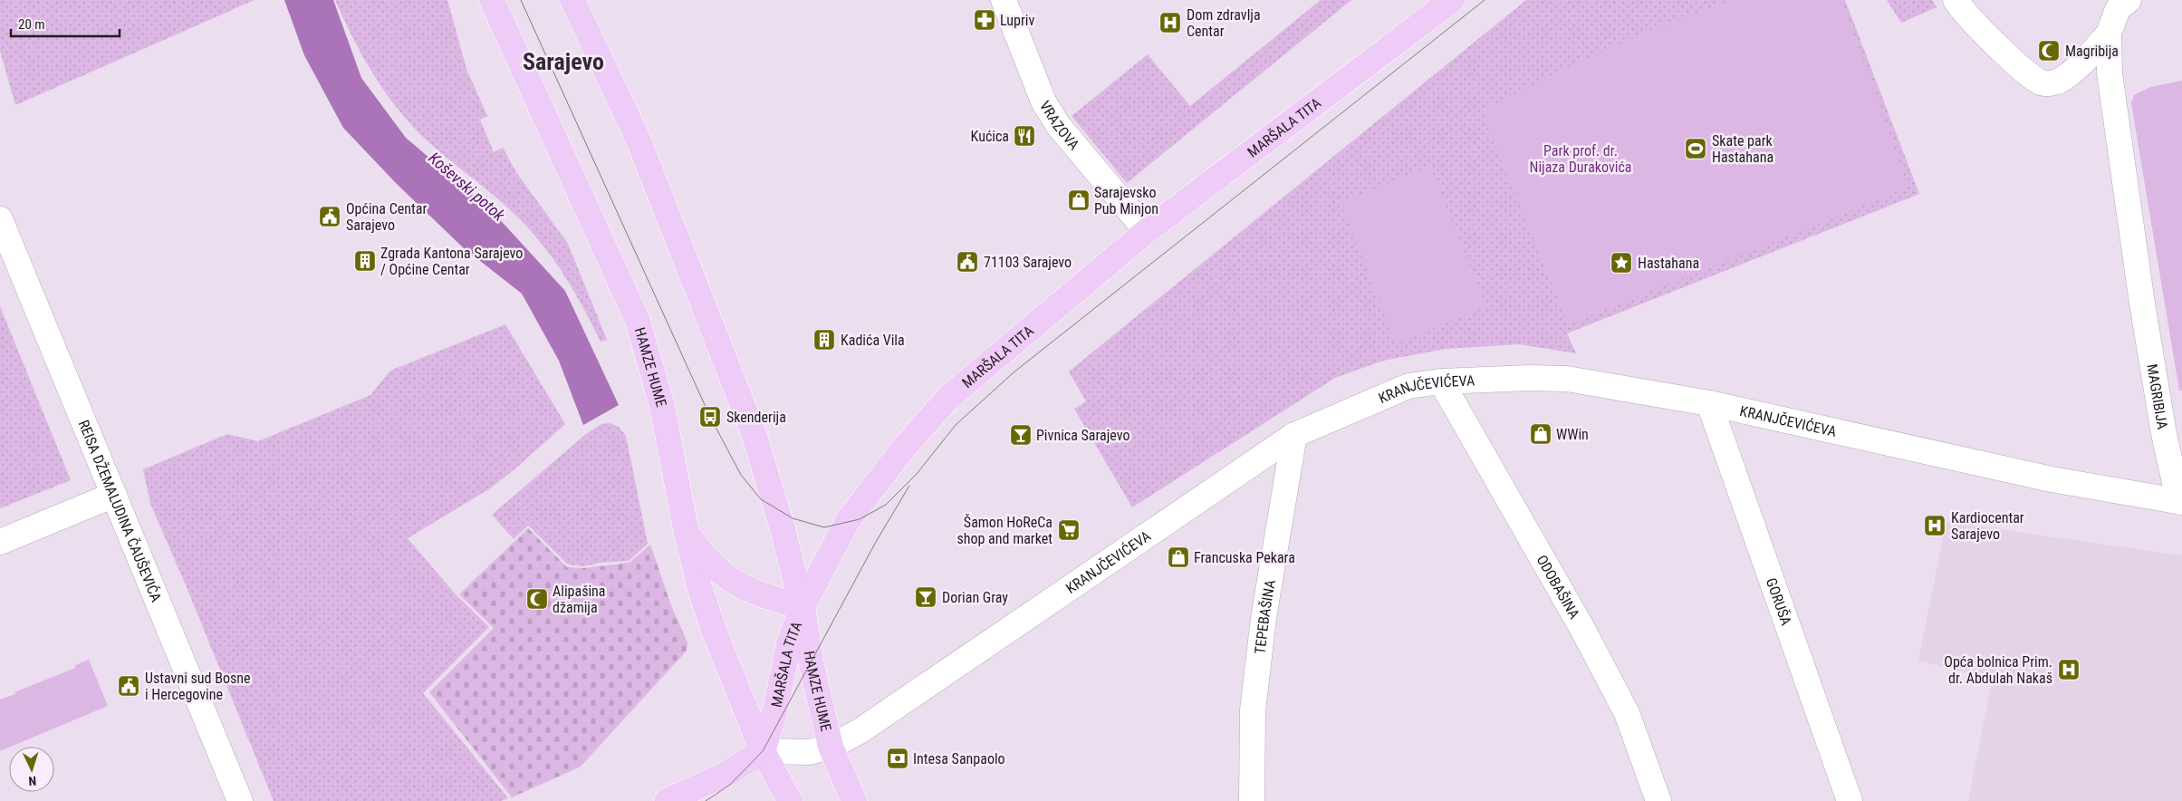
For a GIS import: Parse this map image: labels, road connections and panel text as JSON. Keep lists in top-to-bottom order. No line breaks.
{"streets":{"main road":["MARŠALA TITA","HAMZE HUME"],"street":["VRAZOVA","KRANJČEVIĆEVA","MAGRIBIJA","REISA DŽEMALUDINA ČAUŠEVIĆA","ODOBAŠINA","GORUŠA","TEPEBAŠINA"]},"crossings":[["VRAZOVA","MARŠALA TITA"],["MARŠALA TITA","HAMZE HUME"],["MARŠALA TITA","KRANJČEVIĆEVA"],["HAMZE HUME","KRANJČEVIĆEVA"],["KRANJČEVIĆEVA","MAGRIBIJA"],["KRANJČEVIĆEVA","ODOBAŠINA"],["KRANJČEVIĆEVA","GORUŠA"],["KRANJČEVIĆEVA","TEPEBAŠINA"]],"districts":["Sarajevo"],"water":["Koševski potok"],"parks":["Park prof. dr. Nijaza Durakovića"],"places":{"pharmacy":["Lupriv"],"hospital":["Dom zdravlja Centar","Kardiocentar Sarajevo","Opća bolnica Prim. dr. Abdulah Nakaš"],"mosque":["Magribija","Alipašina džamija"],"restaurant":["Kućica"],"sports":["Skate park Hastahana"],"shop":["Sarajevsko Pub Minjon","WWin","Francuska Pekara"],"public building":["Općina Centar Sarajevo","71103 Sarajevo","Ustavni sud Bosne i Hercegovine"],"building":["Zgrada Kantona Sarajevo / Općine Centar","Kadića Vila"],"place":["Hastahana"],"bus stop":["Skenderija"],"bar":["Pivnica Sarajevo","Dorian Gray"],"supermarket":["Šamon HoReCa shop and market"],"bank":["Intesa Sanpaolo"]},"scale_bar":"20 m","north":"bottom"}
